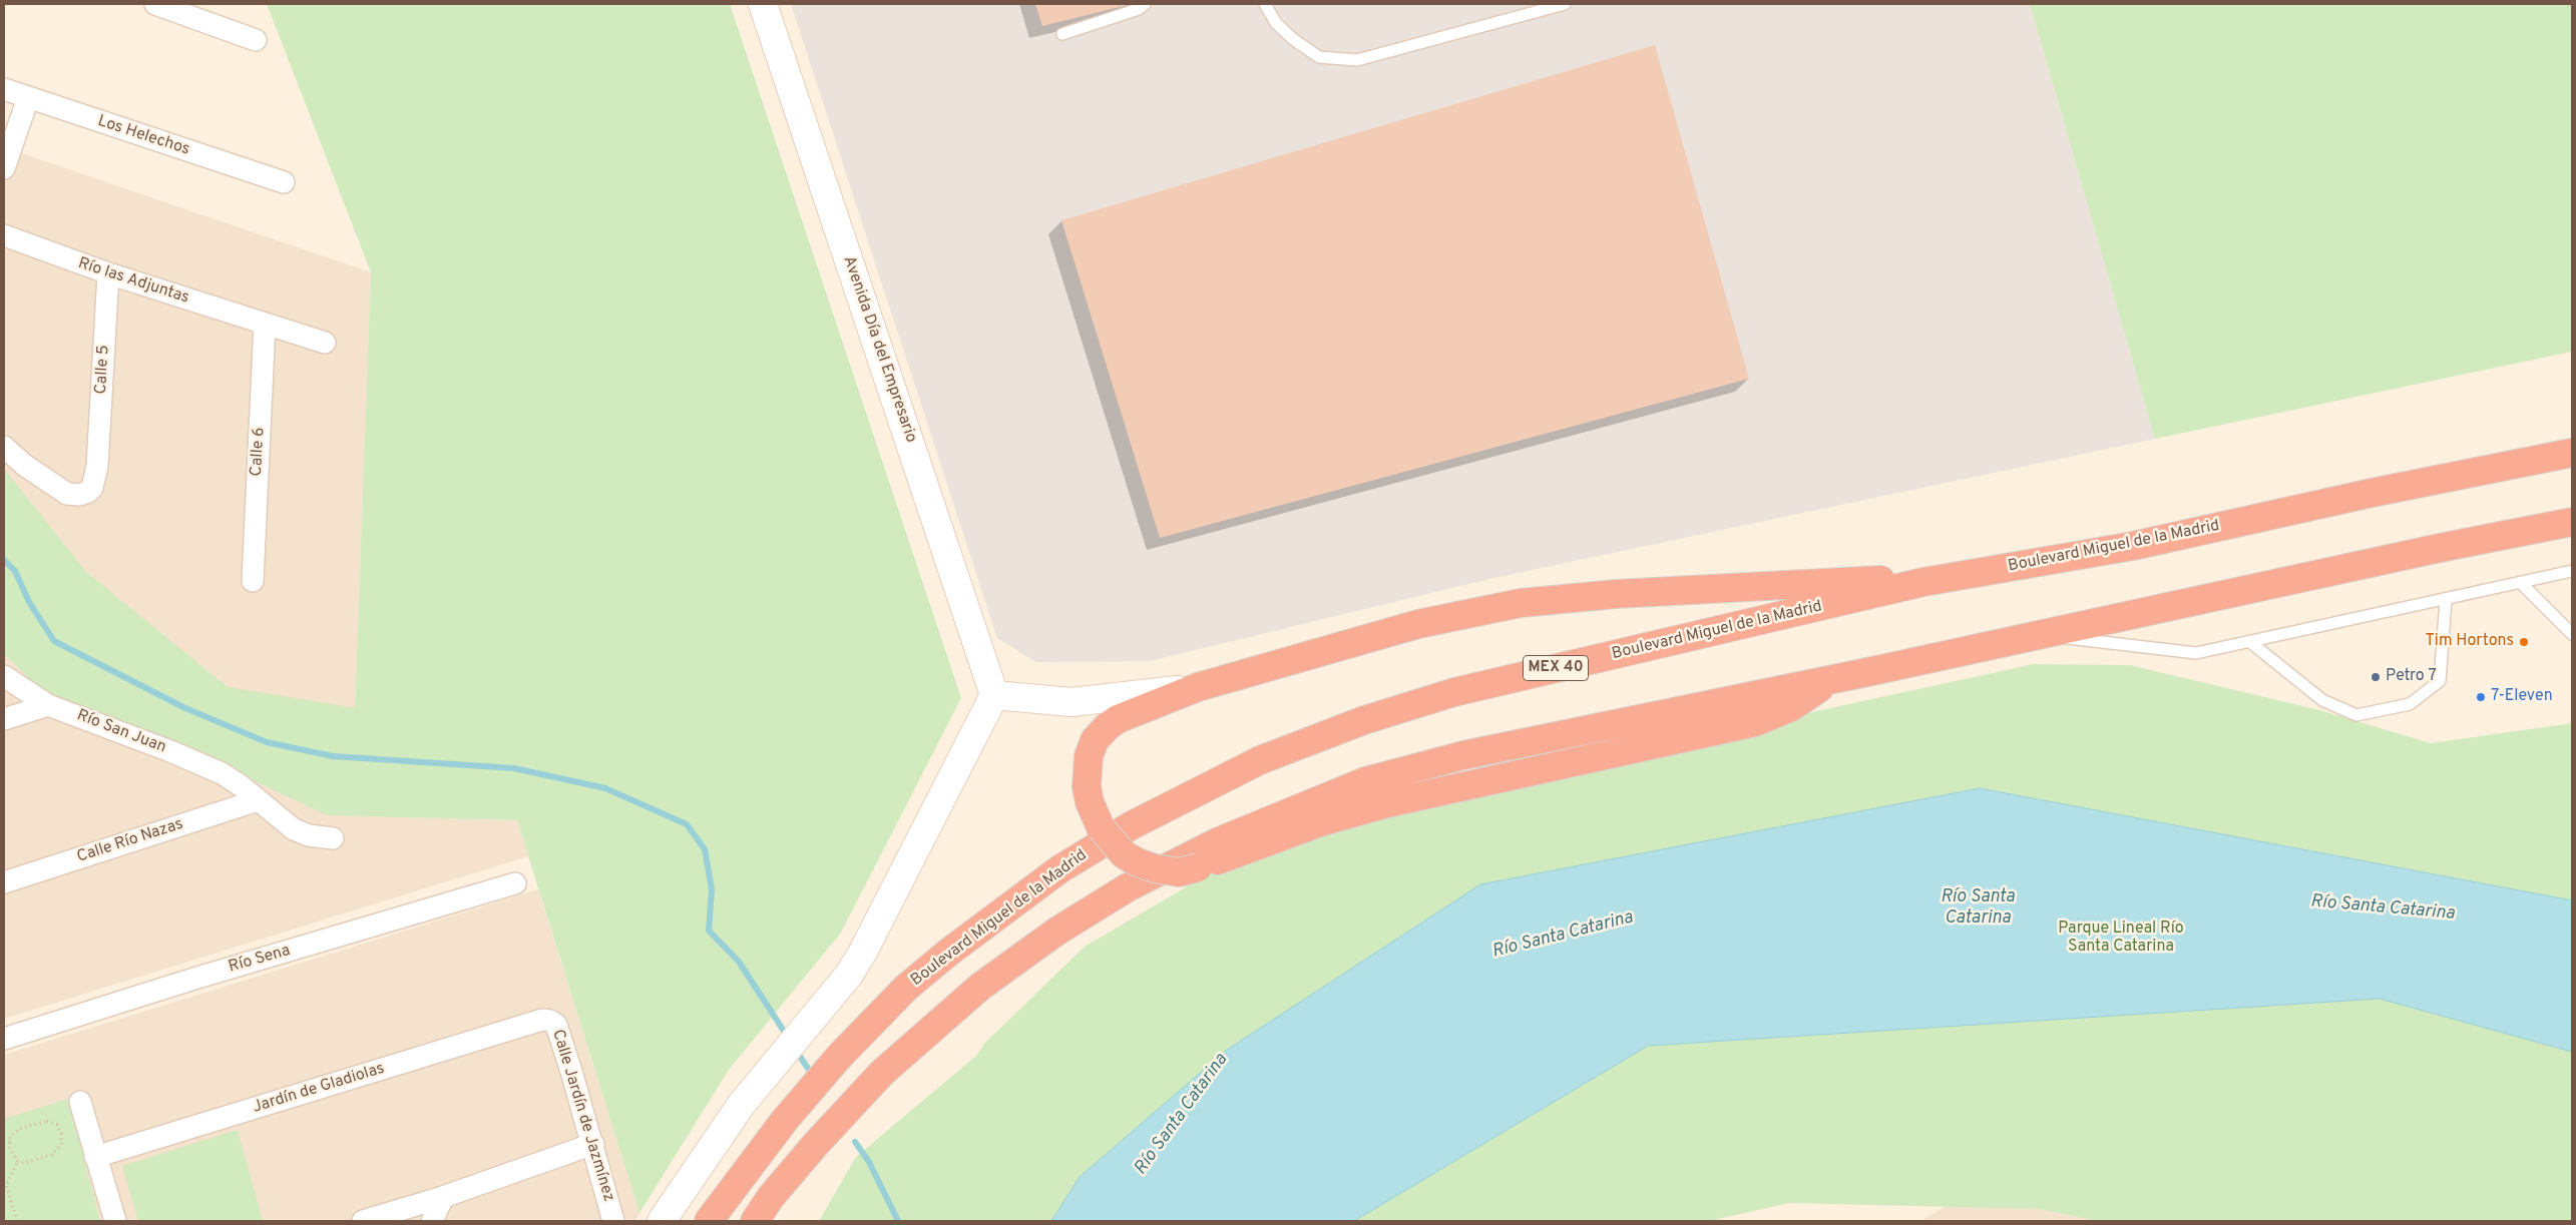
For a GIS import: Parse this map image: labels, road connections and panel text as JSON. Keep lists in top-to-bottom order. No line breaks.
{"streets":{"highway":["Boulevard Miguel de la Madrid","MEX 40"],"street":["Los Helechos","Río las Adjuntas","Avenida Día del Empresario","Calle 5","Calle 6","Río San Juan","Calle Río Nazas","Río Sena","Jardín de Gladiolas","Calle Jardín de Jazmínez"]},"crossings":[["Río las Adjuntas","Calle 5"],["Río las Adjuntas","Calle 6"],["Río San Juan","Calle Río Nazas"],["Jardín de Gladiolas","Calle Jardín de Jazmínez"]],"water":["Río Santa Catarina"],"parks":["Parque Lineal Río Santa Catarina"],"places":["Tim Hortons","Petro 7","7-Eleven"]}
